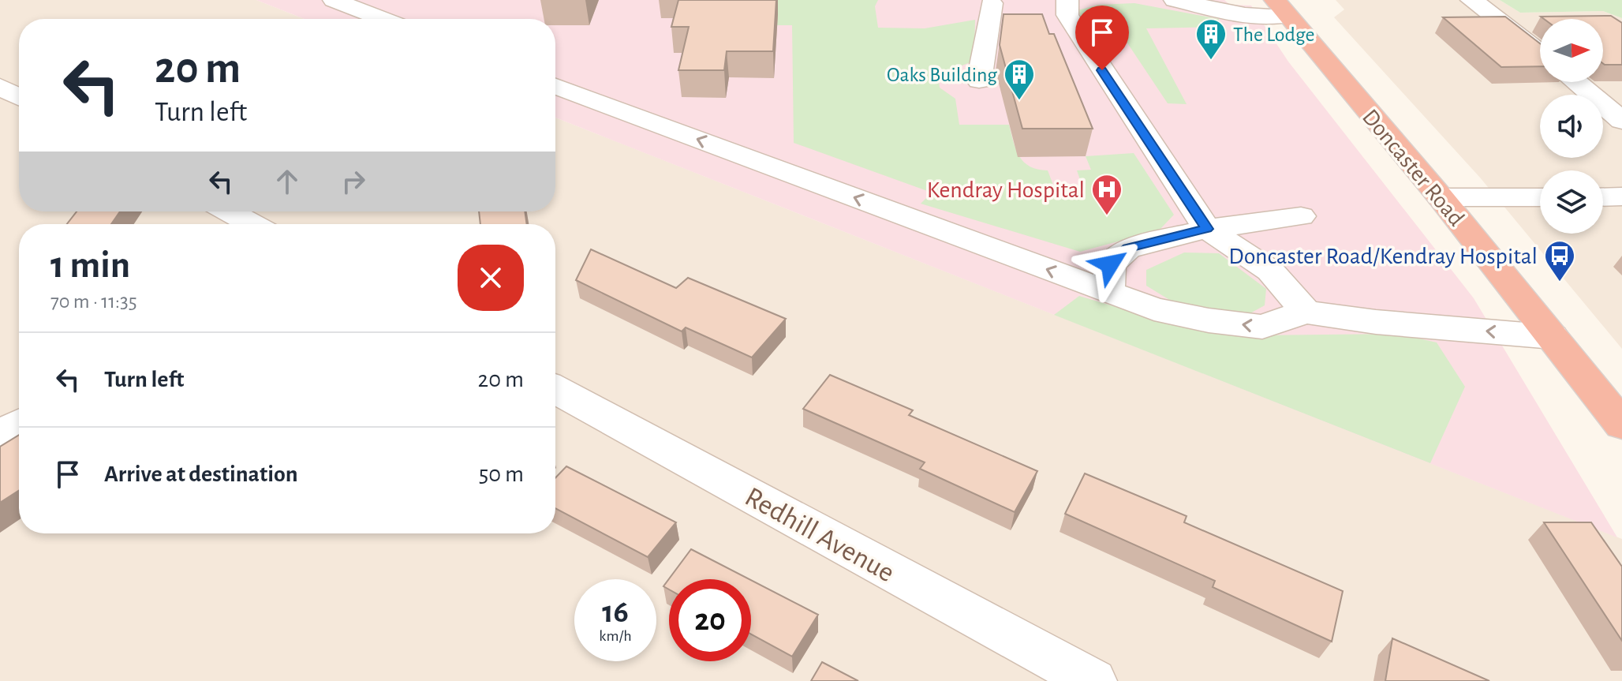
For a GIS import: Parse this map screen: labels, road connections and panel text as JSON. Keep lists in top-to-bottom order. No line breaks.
{"streets":{"highway":["Doncaster Road"],"street":["Redhill Avenue"]},"places":{"building":["The Lodge","Oaks Building"],"hospital":["Kendray Hospital"],"bus stop":["Doncaster Road/Kendray Hospital"]},"north":"right","page":{"turn":["20 m","Turn left"],"heading":["1 min","70 m · 11:35"],"list":[{"name":"Turn left","value":"20 m"},{"name":"Arrive at destination","value":"50 m"}],"speed":"16 km/h","limit":"20"}}
